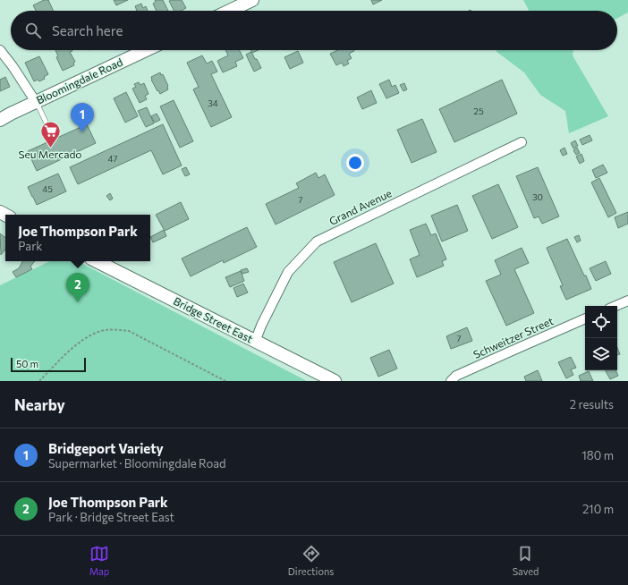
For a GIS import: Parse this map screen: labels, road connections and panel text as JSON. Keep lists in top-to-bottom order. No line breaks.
{"streets":{"main road":["Bloomingdale Road","Bridge Street East"],"street":["Grand Avenue","Schweitzer Street"]},"crossings":[["Grand Avenue","Bridge Street East"]],"places":{"supermarket":["Seu Mercado"]},"house_numbers":["34","25","47","45","30","7","7"],"scale_bar":"50 m","page":{"search":"Search here","pins":["1","2"],"popup":["Joe Thompson Park","Park"],"scale":"50 m","heading":["Nearby","2 results"],"list":[{"mark":"1","name":"Bridgeport Variety","note":"Supermarket · Bloomingdale Road","value":"180 m"},{"mark":"2","name":"Joe Thompson Park","note":"Park · Bridge Street East","value":"210 m"}],"nav":["Map","Directions","Saved"]}}
